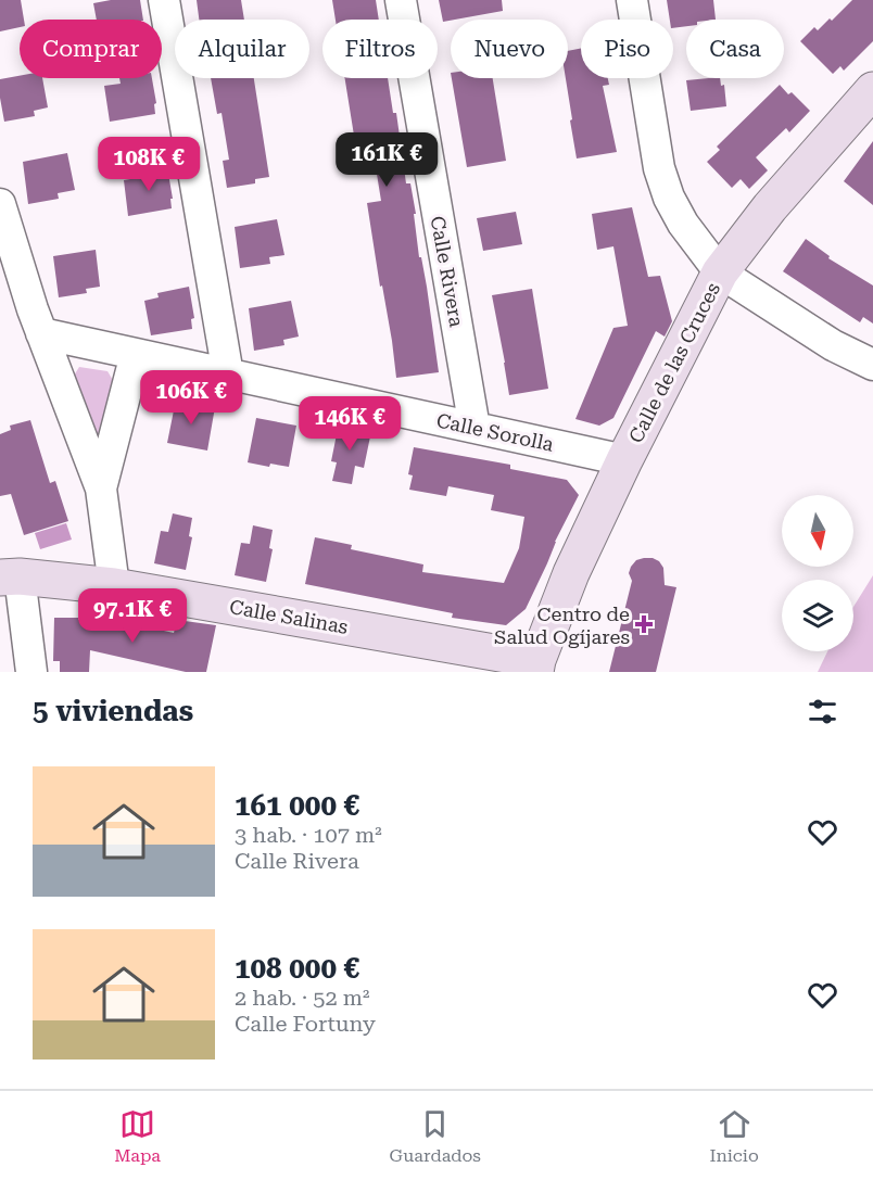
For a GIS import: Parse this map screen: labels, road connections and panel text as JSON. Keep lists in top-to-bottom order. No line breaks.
{"streets":{"street":["Calle Rivera","Calle de las Cruces","Calle Sorolla","Calle Salinas"]},"crossings":[["Calle Rivera","Calle Sorolla"],["Calle de las Cruces","Calle Sorolla"],["Calle de las Cruces","Calle Salinas"]],"places":{"health":["Centro de Salud Ogíjares"]},"north":"bottom","page":{"chip":["Comprar","Alquilar","Filtros","Nuevo","Piso","Casa"],"price":["161K €","108K €","106K €","146K €","97.1K €"],"heading":"5 viviendas","list":[{"name":"161 000 €","note":"3 hab. · 107 m² · Calle Rivera"},{"name":"108 000 €","note":"2 hab. · 52 m² · Calle Fortuny"}],"tabs":["Mapa","Guardados","Inicio"]}}
